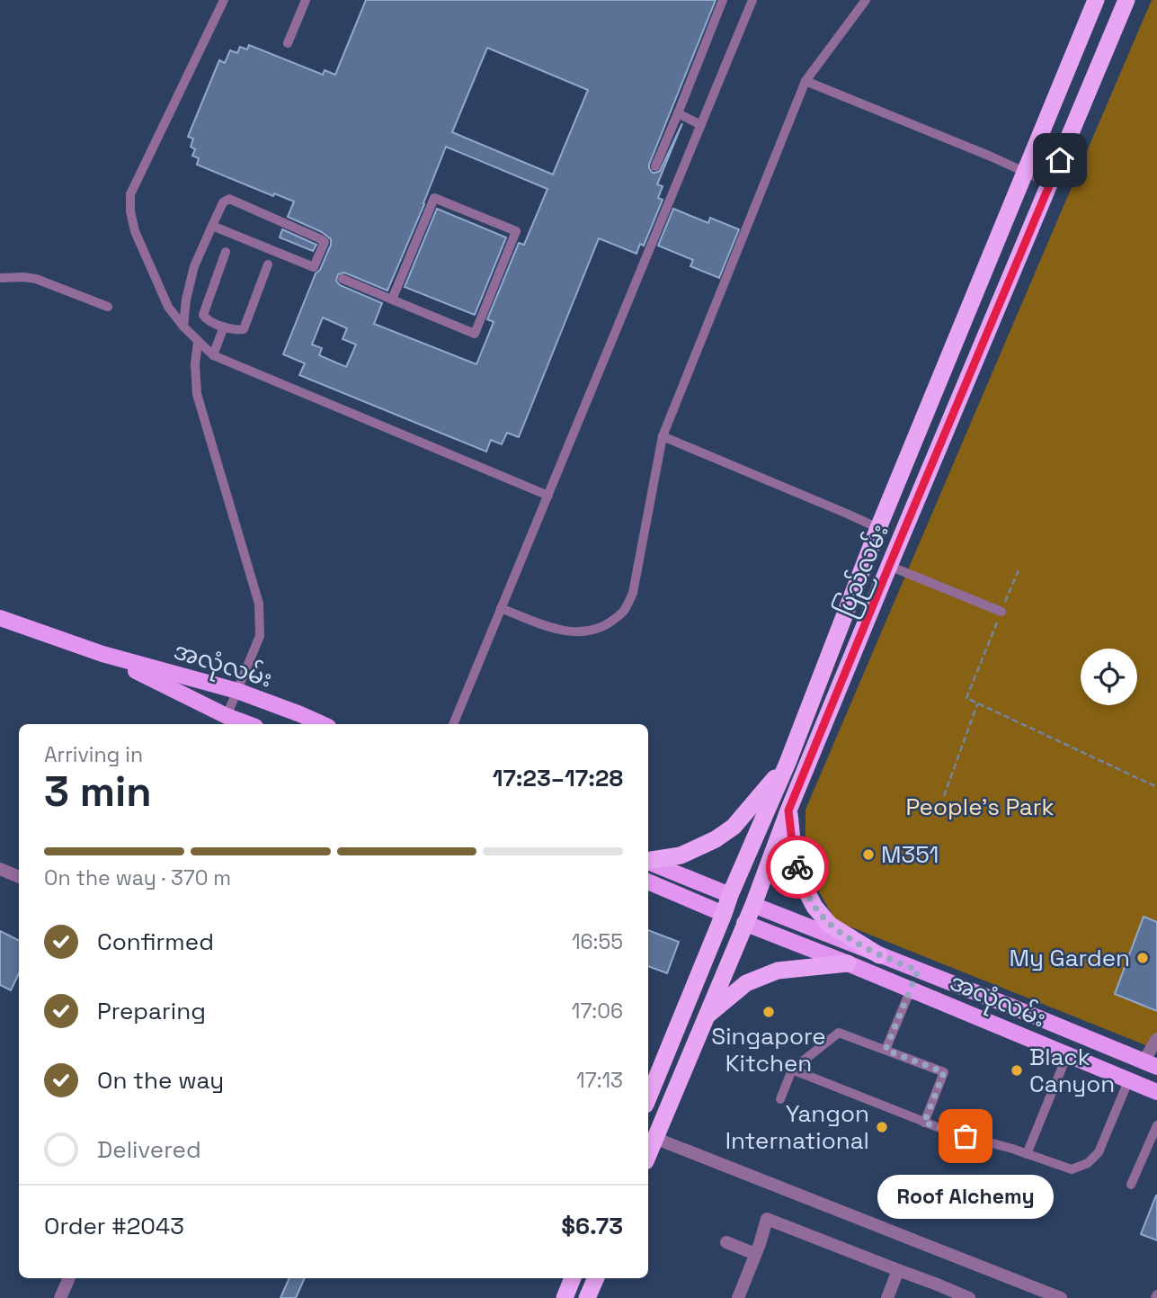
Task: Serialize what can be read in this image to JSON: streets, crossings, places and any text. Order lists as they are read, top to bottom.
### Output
{
  "streets": {
    "highway": ["ပြည်လမ်း", "အလုံလမ်း"]
  },
  "crossings": [
    ["ပြည်လမ်း", "အလုံလမ်း"]
  ],
  "parks": ["People's Park"],
  "places": [
    "M351",
    "My Garden",
    "Singapore Kitchen",
    "Black Canyon",
    "Yangon International",
    "Roof Alchemy"
  ],
  "page": {
    "heading": ["3 min", "Arriving in", "17:23–17:28"],
    "panel": ["Order #2043", "$6.73"],
    "bar": "On the way · 370 m",
    "list": [
      ["Confirmed", "16:55"],
      ["Preparing", "17:06"],
      ["On the way", "17:13"],
      "Delivered"
    ],
    "bubble": "Roof Alchemy"
  }
}
